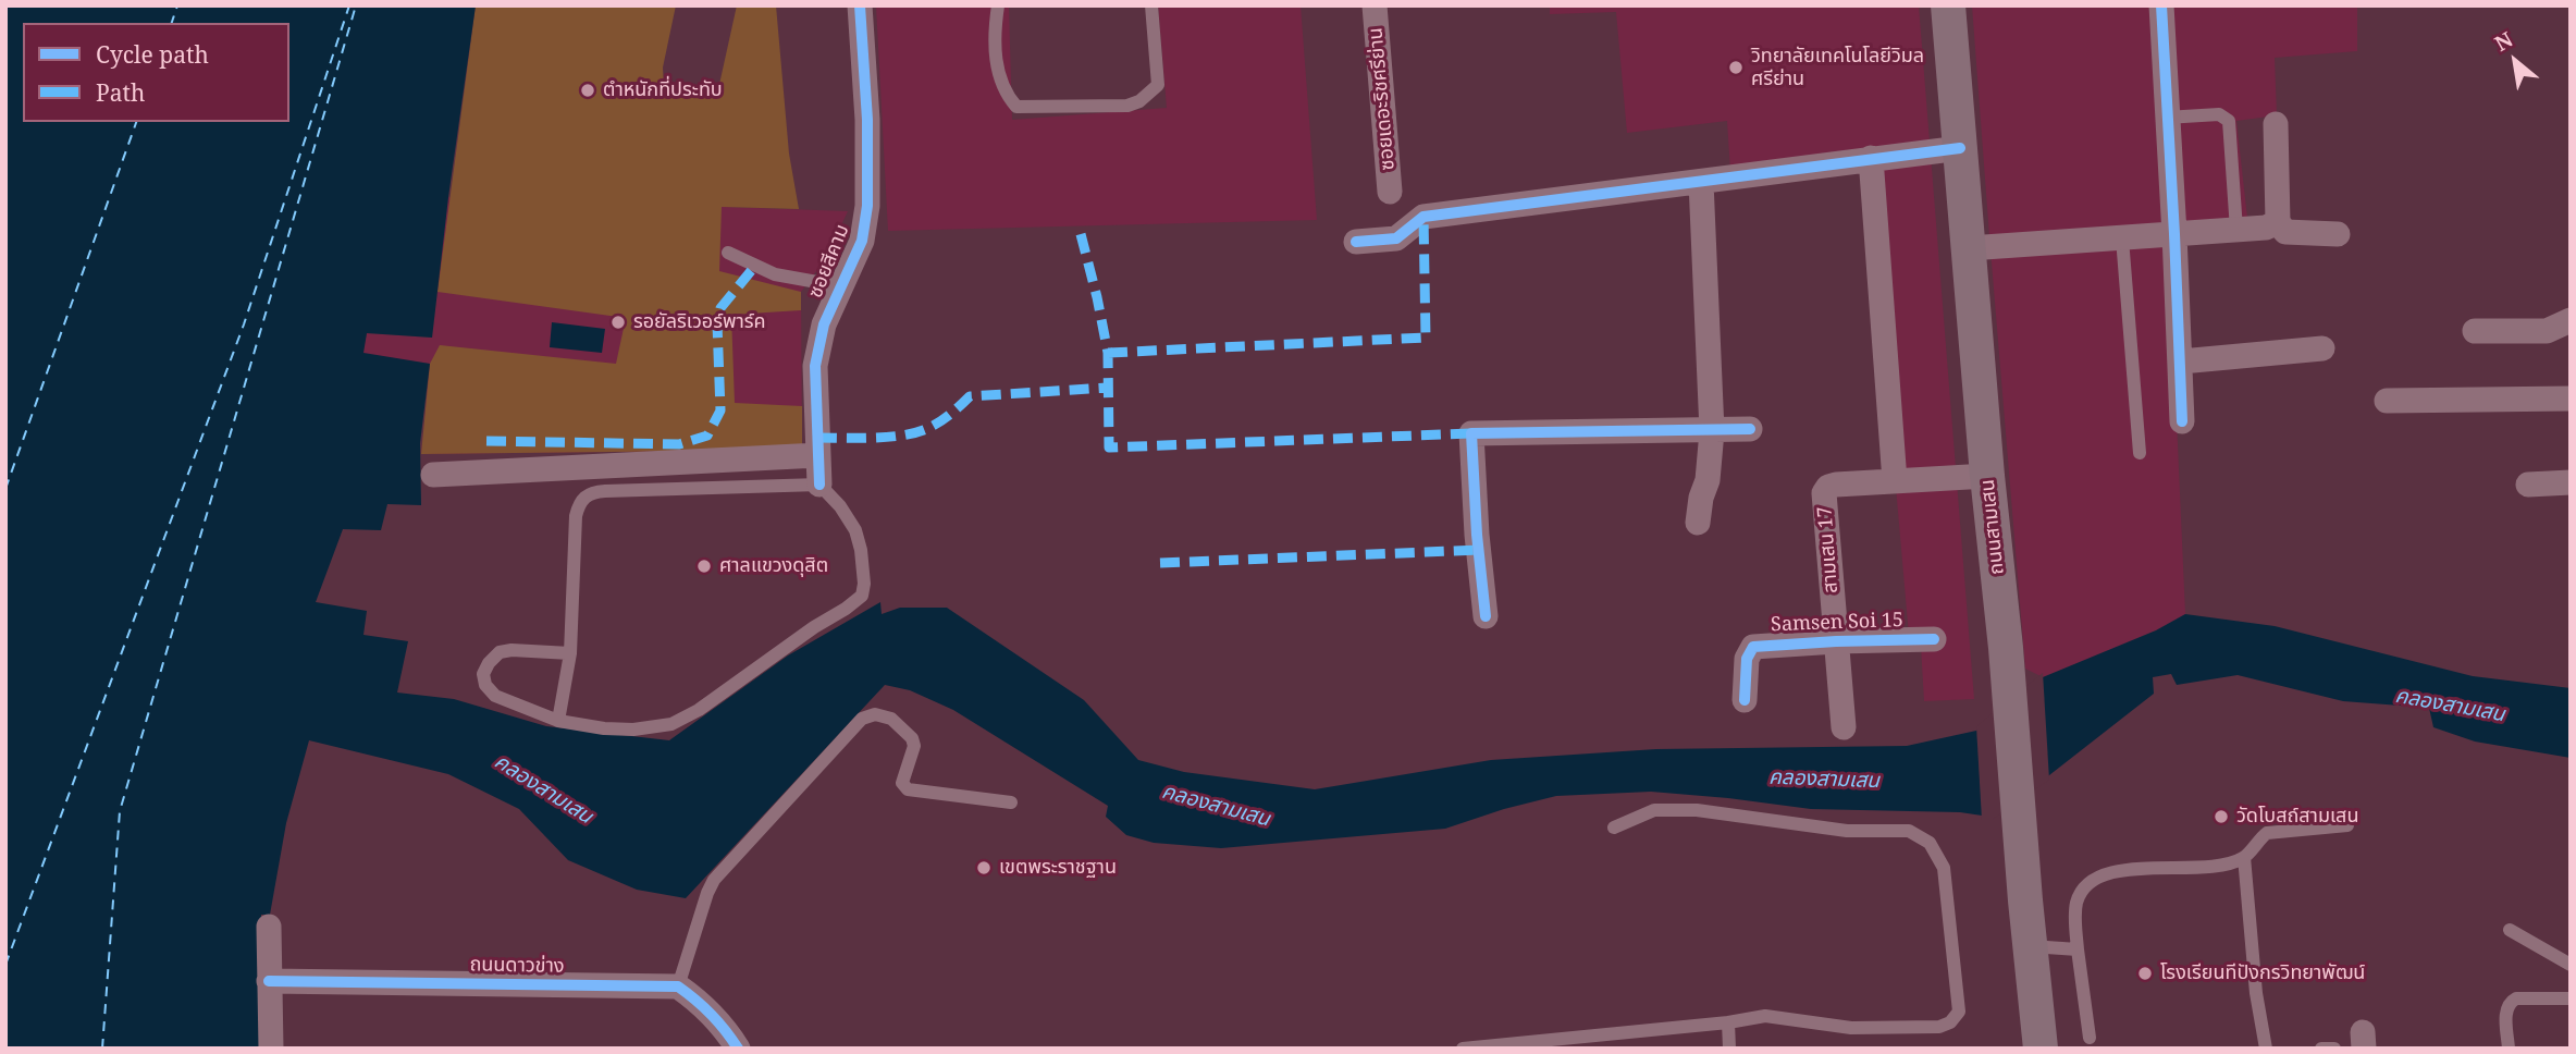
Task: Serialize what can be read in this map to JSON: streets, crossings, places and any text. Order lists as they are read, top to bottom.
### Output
{
  "streets": {
    "main road": ["ถนนสามเสน"],
    "street": [
      "ซอยเดอะริชศรีย่าน",
      "ซอยสีคาม",
      "สามเสน 17",
      "Samsen Soi 15",
      "ถนนดาวข่าง"
    ]
  },
  "crossings": [
    ["ถนนสามเสน", "สามเสน 17"],
    ["สามเสน 17", "Samsen Soi 15"]
  ],
  "water": ["คลองสามเสน"],
  "places": [
    "วิทยาลัยเทคโนโลยีวิมล ศรีย่าน",
    "ตำหนักที่ประทับ",
    "รอยัลริเวอร์พาร์ค",
    "ศาลแขวงดุสิต",
    "วัดโบสถ์สามเสน",
    "เขตพระราชฐาน",
    "โรงเรียนทีปังกรวิทยาพัฒน์"
  ],
  "legend": ["Cycle path", "Path"],
  "north": "top left"
}
